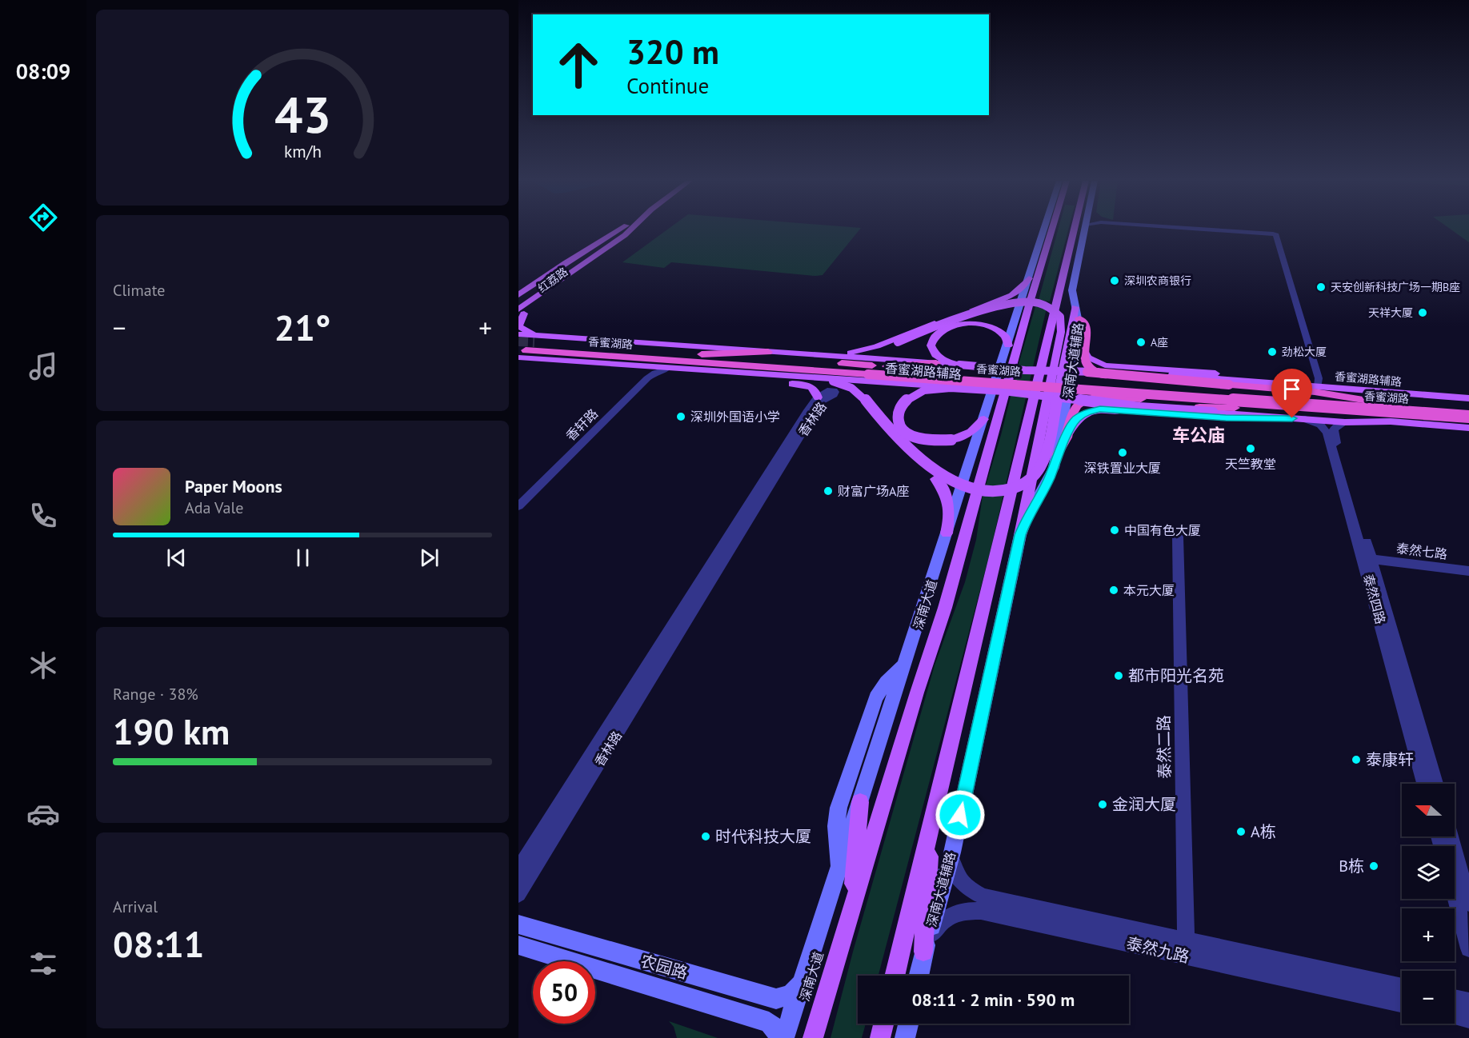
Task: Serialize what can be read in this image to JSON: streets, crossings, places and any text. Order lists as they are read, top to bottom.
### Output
{
  "streets": {
    "highway": ["香蜜湖路"],
    "main road": [
      "红荔路",
      "深南大道辅路",
      "香蜜湖路辅路",
      "深南大道",
      "农园路"
    ],
    "street": [
      "香林路",
      "香轩路",
      "泰然七路",
      "泰然四路",
      "泰然二路",
      "泰然九路"
    ]
  },
  "crossings": [
    ["香蜜湖路", "香蜜湖路辅路"],
    ["香蜜湖路", "香轩路"],
    ["深南大道辅路", "泰然九路"],
    ["香蜜湖路辅路", "香轩路"],
    ["香蜜湖路辅路", "泰然四路"],
    ["泰然七路", "泰然四路"],
    ["泰然二路", "泰然九路"]
  ],
  "districts": ["车公庙"],
  "places": [
    "深圳农商银行",
    "天安创新科技广场一期B座",
    "天祥大厦",
    "A座",
    "劲松大厦",
    "深圳外国语小学",
    "天竺教堂",
    "深铁置业大厦",
    "财富广场A座",
    "中国有色大厦",
    "本元大厦",
    "都市阳光名苑",
    "泰康轩",
    "金润大厦",
    "A栋",
    "时代科技大厦",
    "B栋"
  ],
  "north": "left",
  "page": {
    "tabs": "08:09",
    "turn": ["320 m", "Continue"],
    "tile": [
      "Climate",
      ["Range · 38%", "190 km"],
      ["Arrival", "08:11"]
    ],
    "heat": ["−", "21°", "+"],
    "song": ["Paper Moons", "Ada Vale"],
    "map_buttons": ["+", "−"],
    "limit": "50",
    "trip": "08:11 · 2 min · 590 m",
    "gauge": ["43", "km/h"]
  }
}
